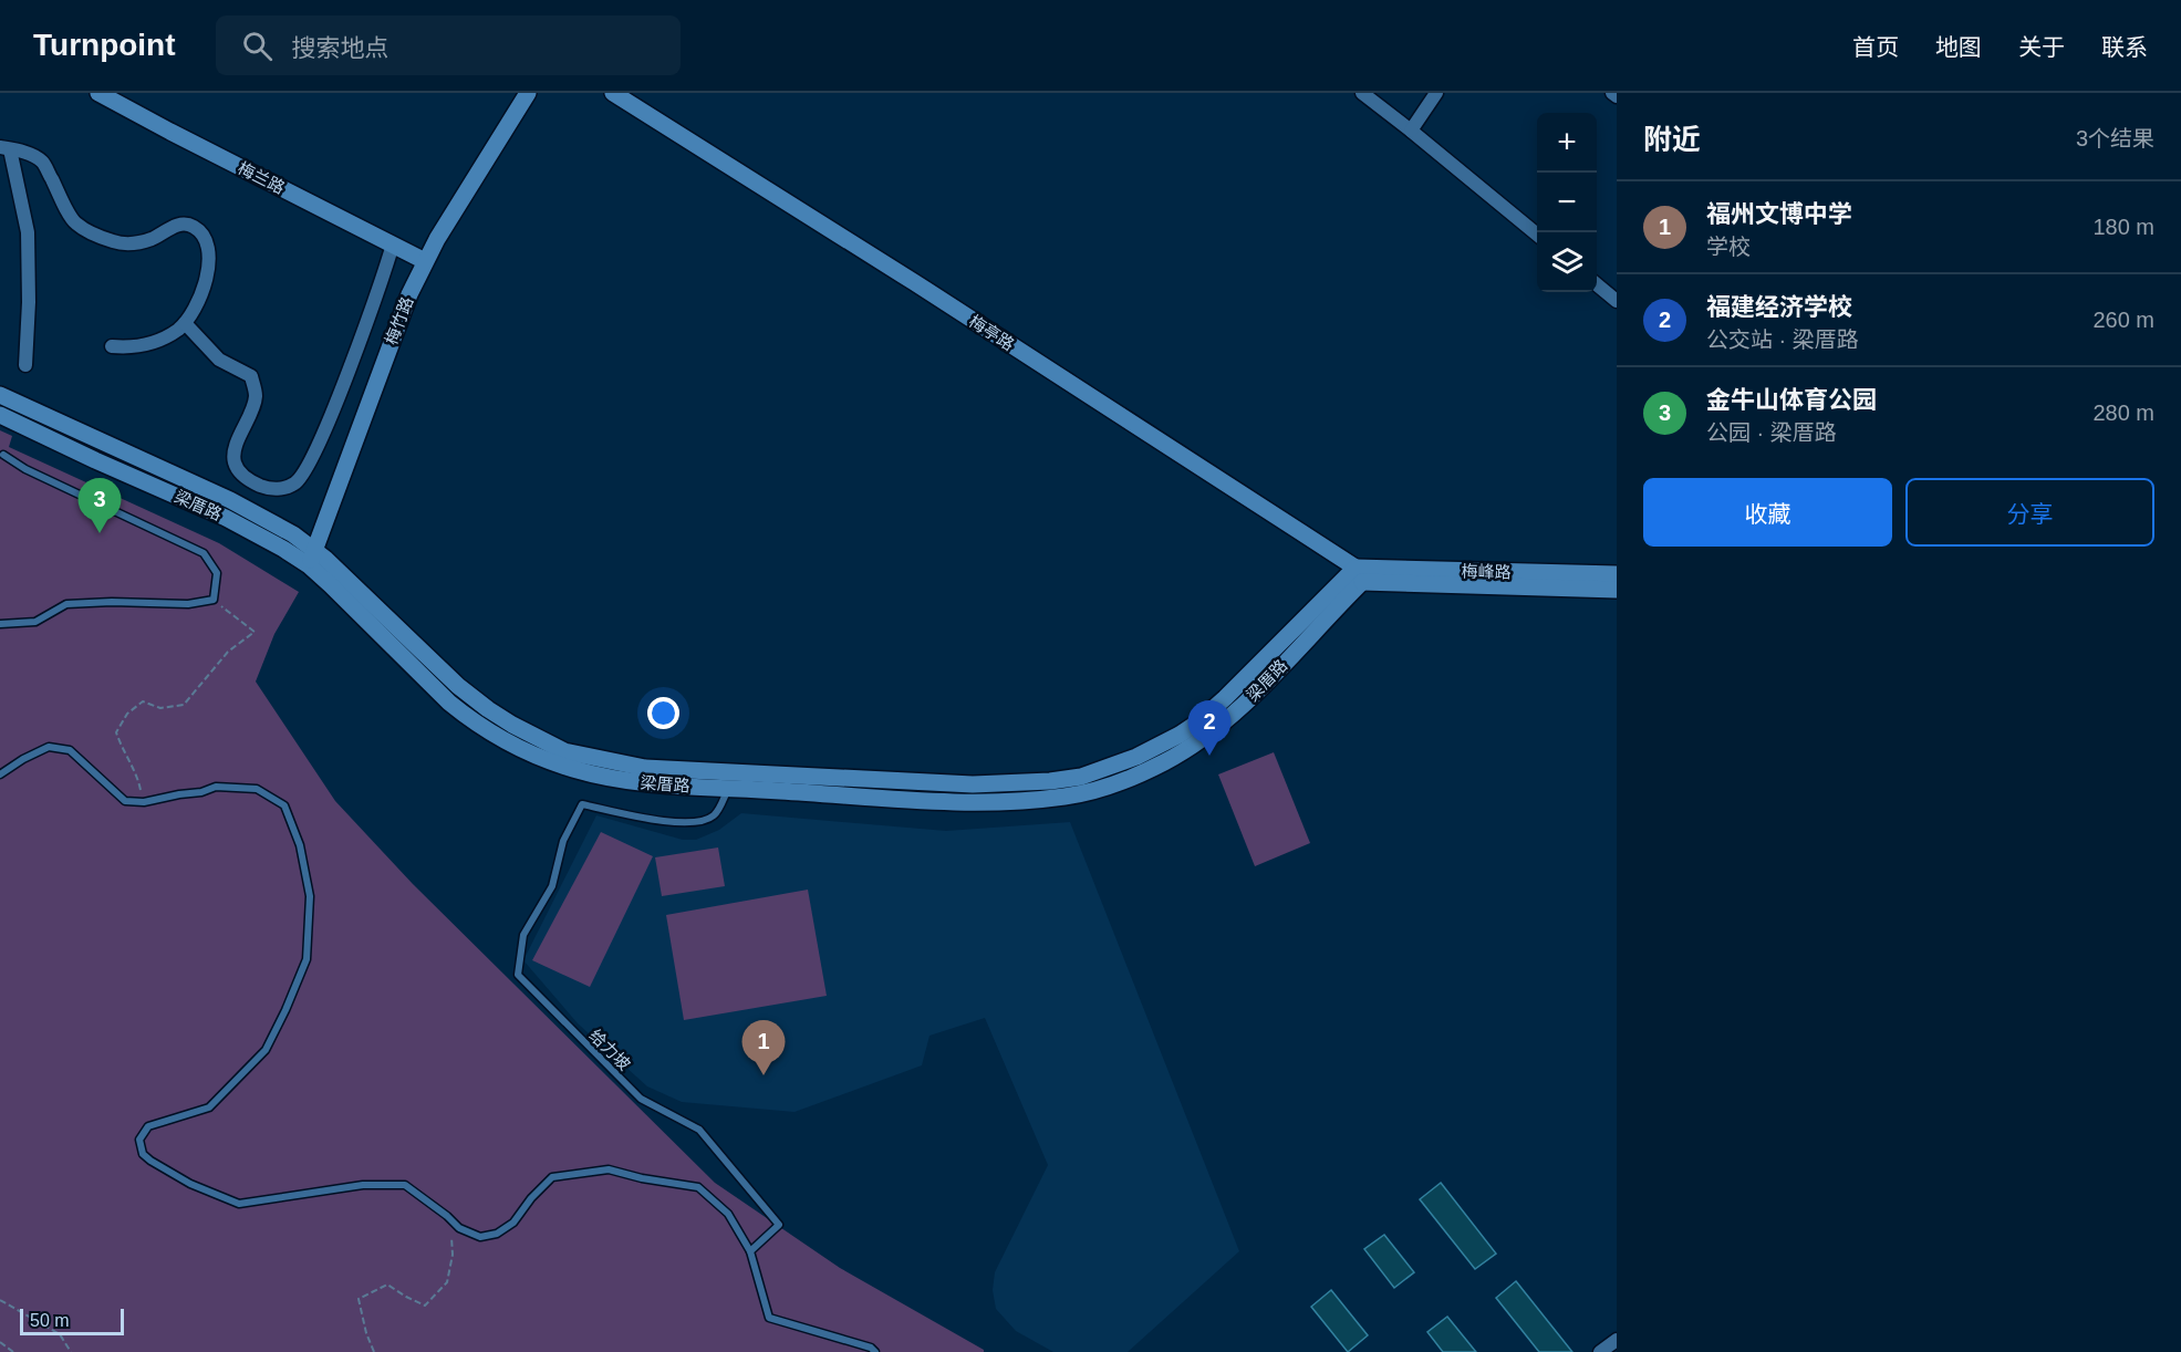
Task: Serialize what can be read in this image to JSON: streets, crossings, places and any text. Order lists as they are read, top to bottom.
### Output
{
  "streets": {
    "main road": [
      "梅兰路",
      "梅竹路",
      "梅亭路",
      "梁厝路",
      "梅峰路"
    ],
    "lane": ["给力坡"]
  },
  "crossings": [
    ["梅兰路", "梅竹路"],
    ["梅竹路", "梁厝路"],
    ["梅亭路", "梁厝路"],
    ["梅亭路", "梅峰路"],
    ["梁厝路", "梅峰路"],
    ["梁厝路", "给力坡"]
  ],
  "scale_bar": "50 m",
  "page": {
    "header": "Turnpoint",
    "search": "搜索地点",
    "nav": [
      "首页",
      "地图",
      "关于",
      "联系"
    ],
    "heading": ["附近", "3个结果"],
    "map_buttons": ["+", "−"],
    "list": [
      {
        "mark": "1",
        "name": "福州文博中学",
        "note": "学校",
        "value": "180 m"
      },
      {
        "mark": "2",
        "name": "福建经济学校",
        "note": "公交站 · 梁厝路",
        "value": "260 m"
      },
      {
        "mark": "3",
        "name": "金牛山体育公园",
        "note": "公园 · 梁厝路",
        "value": "280 m"
      }
    ],
    "buttons": ["收藏", "分享"],
    "pins": ["3", "2", "1"],
    "scale": "50 m"
  }
}
